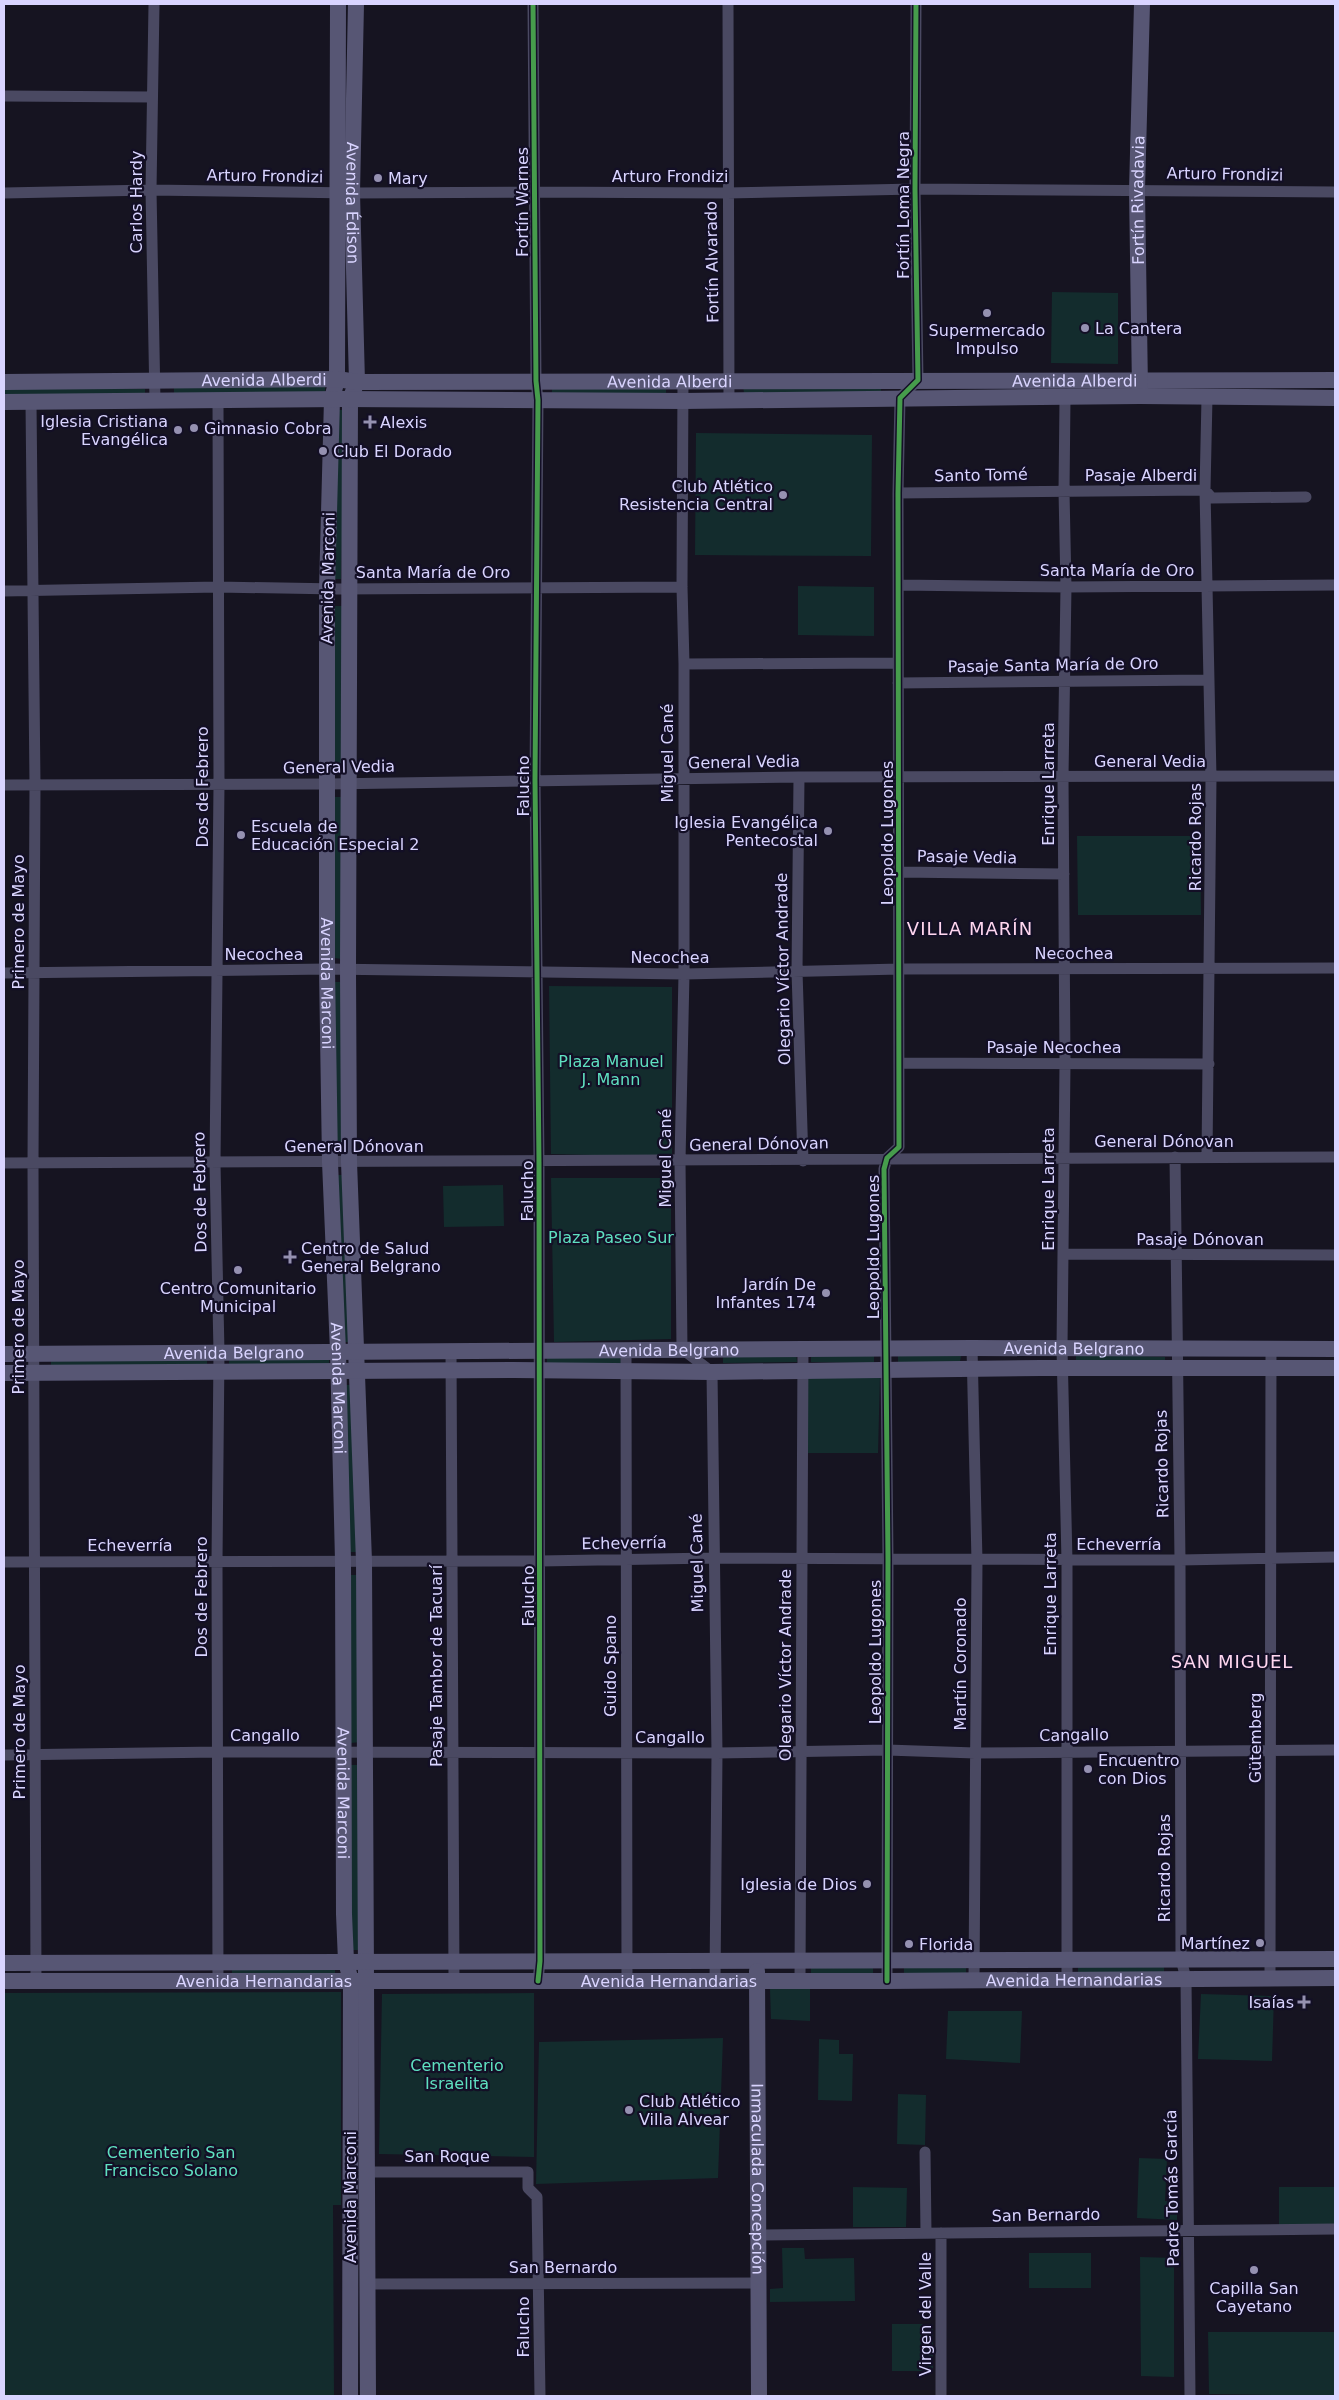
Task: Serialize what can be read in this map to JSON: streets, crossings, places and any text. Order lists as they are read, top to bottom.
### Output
{
  "streets": {
    "main road": [
      "Fortín Rivadavia",
      "Avenida Édison",
      "Avenida Alberdi",
      "Avenida Marconi",
      "Avenida Belgrano",
      "Avenida Hernandarias",
      "Inmaculada Concepción"
    ],
    "street": [
      "Arturo Frondizi",
      "Carlos Hardy",
      "Fortín Warnes",
      "Fortín Loma Negra",
      "Fortín Alvarado",
      "Santo Tomé",
      "Pasaje Alberdi",
      "Santa María de Oro",
      "Pasaje Santa María de Oro",
      "Miguel Cané",
      "General Vedia",
      "Enrique Larreta",
      "Falucho",
      "Dos de Febrero",
      "Leopoldo Lugones",
      "Ricardo Rojas",
      "Pasaje Vedia",
      "Primero de Mayo",
      "Necochea",
      "Olegario Víctor Andrade",
      "Pasaje Necochea",
      "General Dónovan",
      "Pasaje Dónovan",
      "Echeverría",
      "Martín Coronado",
      "Pasaje Tambor de Tacuarí",
      "Guido Spano",
      "Cangallo",
      "Gütemberg",
      "San Roque",
      "Padre Tomás García",
      "San Bernardo",
      "Virgen del Valle"
    ]
  },
  "crossings": [
    ["Arturo Frondizi", "Fortín Rivadavia"],
    ["Arturo Frondizi", "Carlos Hardy"],
    ["Arturo Frondizi", "Avenida Édison"],
    ["Arturo Frondizi", "Fortín Warnes"],
    ["Arturo Frondizi", "Fortín Loma Negra"],
    ["Arturo Frondizi", "Fortín Alvarado"],
    ["Fortín Rivadavia", "Avenida Alberdi"],
    ["Carlos Hardy", "Avenida Alberdi"],
    ["Avenida Édison", "Avenida Alberdi"],
    ["Avenida Édison", "Avenida Marconi"],
    ["Fortín Warnes", "Avenida Alberdi"],
    ["Fortín Warnes", "Falucho"],
    ["Fortín Loma Negra", "Avenida Alberdi"],
    ["Fortín Alvarado", "Avenida Alberdi"],
    ["Avenida Alberdi", "Avenida Marconi"],
    ["Avenida Alberdi", "Miguel Cané"],
    ["Avenida Alberdi", "Enrique Larreta"],
    ["Avenida Alberdi", "Falucho"],
    ["Avenida Alberdi", "Dos de Febrero"],
    ["Avenida Alberdi", "Leopoldo Lugones"],
    ["Avenida Alberdi", "Ricardo Rojas"],
    ["Avenida Alberdi", "Primero de Mayo"],
    ["Santo Tomé", "Pasaje Alberdi"],
    ["Santo Tomé", "Enrique Larreta"],
    ["Santo Tomé", "Leopoldo Lugones"],
    ["Pasaje Alberdi", "Enrique Larreta"],
    ["Pasaje Alberdi", "Ricardo Rojas"],
    ["Santa María de Oro", "Avenida Marconi"],
    ["Santa María de Oro", "Miguel Cané"],
    ["Santa María de Oro", "Enrique Larreta"],
    ["Santa María de Oro", "Falucho"],
    ["Santa María de Oro", "Dos de Febrero"],
    ["Santa María de Oro", "Leopoldo Lugones"],
    ["Santa María de Oro", "Ricardo Rojas"],
    ["Santa María de Oro", "Primero de Mayo"],
    ["Avenida Marconi", "General Vedia"],
    ["Avenida Marconi", "Necochea"],
    ["Avenida Marconi", "General Dónovan"],
    ["Avenida Marconi", "Avenida Belgrano"],
    ["Avenida Marconi", "Echeverría"],
    ["Avenida Marconi", "Cangallo"],
    ["Avenida Marconi", "Avenida Hernandarias"],
    ["Avenida Marconi", "San Roque"],
    ["Avenida Marconi", "San Bernardo"],
    ["Pasaje Santa María de Oro", "Enrique Larreta"],
    ["Pasaje Santa María de Oro", "Leopoldo Lugones"],
    ["Pasaje Santa María de Oro", "Ricardo Rojas"],
    ["Miguel Cané", "General Vedia"],
    ["Miguel Cané", "Necochea"],
    ["Miguel Cané", "General Dónovan"],
    ["Miguel Cané", "Avenida Belgrano"],
    ["Miguel Cané", "Echeverría"],
    ["Miguel Cané", "Cangallo"],
    ["Miguel Cané", "Avenida Hernandarias"],
    ["General Vedia", "Enrique Larreta"],
    ["General Vedia", "Falucho"],
    ["General Vedia", "Dos de Febrero"],
    ["General Vedia", "Leopoldo Lugones"],
    ["General Vedia", "Ricardo Rojas"],
    ["General Vedia", "Primero de Mayo"],
    ["General Vedia", "Olegario Víctor Andrade"],
    ["Enrique Larreta", "Pasaje Vedia"],
    ["Enrique Larreta", "Necochea"],
    ["Enrique Larreta", "Pasaje Necochea"],
    ["Enrique Larreta", "General Dónovan"],
    ["Enrique Larreta", "Pasaje Dónovan"],
    ["Enrique Larreta", "Avenida Belgrano"],
    ["Enrique Larreta", "Echeverría"],
    ["Enrique Larreta", "Cangallo"],
    ["Enrique Larreta", "Avenida Hernandarias"],
    ["Falucho", "Necochea"],
    ["Falucho", "General Dónovan"],
    ["Falucho", "Avenida Belgrano"],
    ["Falucho", "Echeverría"],
    ["Falucho", "Cangallo"],
    ["Falucho", "Avenida Hernandarias"],
    ["Falucho", "San Roque"],
    ["Falucho", "San Bernardo"],
    ["Dos de Febrero", "Necochea"],
    ["Dos de Febrero", "General Dónovan"],
    ["Dos de Febrero", "Avenida Belgrano"],
    ["Dos de Febrero", "Echeverría"],
    ["Dos de Febrero", "Cangallo"],
    ["Dos de Febrero", "Avenida Hernandarias"],
    ["Leopoldo Lugones", "Pasaje Vedia"],
    ["Leopoldo Lugones", "Necochea"],
    ["Leopoldo Lugones", "Pasaje Necochea"],
    ["Leopoldo Lugones", "General Dónovan"],
    ["Leopoldo Lugones", "Avenida Belgrano"],
    ["Leopoldo Lugones", "Echeverría"],
    ["Leopoldo Lugones", "Cangallo"],
    ["Leopoldo Lugones", "Avenida Hernandarias"],
    ["Ricardo Rojas", "Necochea"],
    ["Ricardo Rojas", "Pasaje Necochea"],
    ["Ricardo Rojas", "General Dónovan"],
    ["Ricardo Rojas", "Pasaje Dónovan"],
    ["Ricardo Rojas", "Avenida Belgrano"],
    ["Ricardo Rojas", "Echeverría"],
    ["Ricardo Rojas", "Cangallo"],
    ["Ricardo Rojas", "Avenida Hernandarias"],
    ["Ricardo Rojas", "Padre Tomás García"],
    ["Primero de Mayo", "Necochea"],
    ["Primero de Mayo", "General Dónovan"],
    ["Primero de Mayo", "Avenida Belgrano"],
    ["Primero de Mayo", "Echeverría"],
    ["Primero de Mayo", "Cangallo"],
    ["Primero de Mayo", "Avenida Hernandarias"],
    ["Necochea", "Olegario Víctor Andrade"],
    ["Olegario Víctor Andrade", "General Dónovan"],
    ["Olegario Víctor Andrade", "Avenida Belgrano"],
    ["Olegario Víctor Andrade", "Echeverría"],
    ["Olegario Víctor Andrade", "Cangallo"],
    ["Olegario Víctor Andrade", "Avenida Hernandarias"],
    ["Avenida Belgrano", "Martín Coronado"],
    ["Avenida Belgrano", "Pasaje Tambor de Tacuarí"],
    ["Avenida Belgrano", "Guido Spano"],
    ["Avenida Belgrano", "Gütemberg"],
    ["Echeverría", "Martín Coronado"],
    ["Echeverría", "Pasaje Tambor de Tacuarí"],
    ["Echeverría", "Guido Spano"],
    ["Echeverría", "Gütemberg"],
    ["Martín Coronado", "Cangallo"],
    ["Martín Coronado", "Avenida Hernandarias"],
    ["Pasaje Tambor de Tacuarí", "Cangallo"],
    ["Pasaje Tambor de Tacuarí", "Avenida Hernandarias"],
    ["Guido Spano", "Cangallo"],
    ["Guido Spano", "Avenida Hernandarias"],
    ["Cangallo", "Gütemberg"],
    ["Gütemberg", "Avenida Hernandarias"],
    ["Avenida Hernandarias", "Inmaculada Concepción"],
    ["Avenida Hernandarias", "Padre Tomás García"],
    ["Inmaculada Concepción", "San Bernardo"],
    ["Padre Tomás García", "San Bernardo"],
    ["San Bernardo", "Virgen del Valle"]
  ],
  "districts": ["VILLA MARÍN", "SAN MIGUEL"],
  "parks": [
    "Plaza Manuel J. Mann",
    "Plaza Paseo Sur",
    "Cementerio Israelita",
    "Cementerio San Francisco Solano"
  ],
  "places": {
    "other": [
      "Mary",
      "Supermercado Impulso",
      "La Cantera",
      "Gimnasio Cobra",
      "Iglesia Cristiana Evangélica",
      "Club El Dorado",
      "Club Atlético Resistencia Central",
      "Iglesia Evangélica Pentecostal",
      "Escuela de Educación Especial 2",
      "Centro Comunitario Municipal",
      "Jardín De Infantes 174",
      "Encuentro con Dios",
      "Iglesia de Dios",
      "Martínez",
      "Florida",
      "Club Atlético Villa Alvear",
      "Capilla San Cayetano"
    ],
    "health": ["Alexis", "Centro de Salud General Belgrano", "Isaías"]
  }
}
